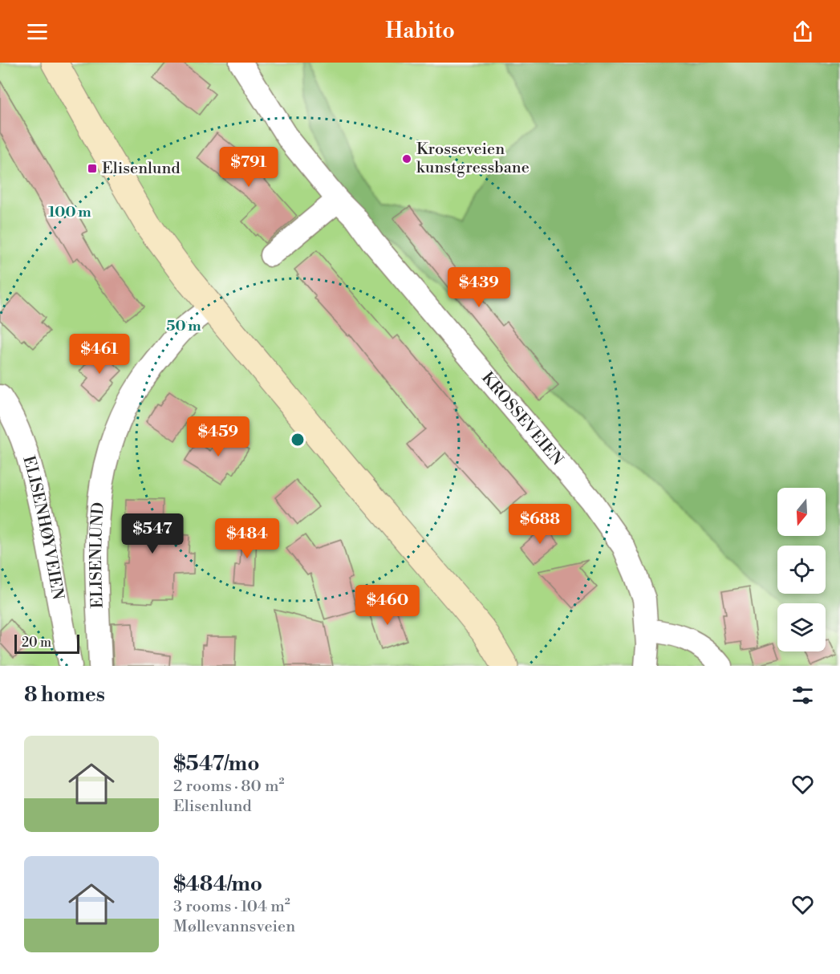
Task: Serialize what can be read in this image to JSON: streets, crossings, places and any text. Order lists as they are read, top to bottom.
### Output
{
  "streets": {
    "street": ["KROSSEVEIEN", "ELISENHØYVEIEN", "ELISENLUND"]
  },
  "places": {
    "other": ["Krosseveien kunstgressbane"],
    "transit": ["Elisenlund"]
  },
  "scale_bar": "20 m",
  "north": "bottom",
  "page": {
    "header": "Habito",
    "price": [
      "$791",
      "$439",
      "$461",
      "$459",
      "$688",
      "$547",
      "$484",
      "$460"
    ],
    "scale": "20 m",
    "heading": "8 homes",
    "list": [
      {
        "name": "$547/mo",
        "note": "2 rooms · 80 m² · Elisenlund"
      },
      {
        "name": "$484/mo",
        "note": "3 rooms · 104 m² · Møllevannsveien"
      }
    ]
  },
  "rings": ["100 m", "50 m"]
}
